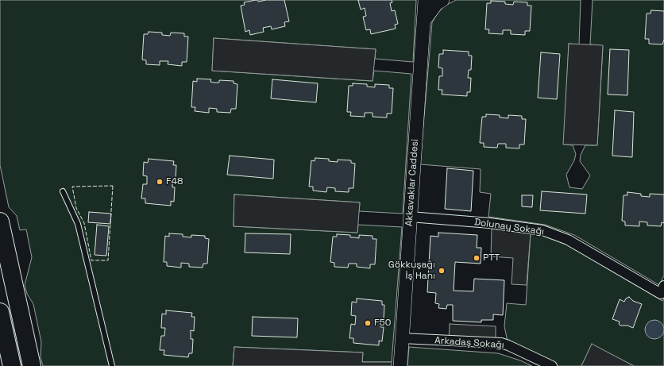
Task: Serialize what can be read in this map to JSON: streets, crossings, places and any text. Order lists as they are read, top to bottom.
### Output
{
  "streets": {
    "street": ["Akkavaklar Caddesi", "Dolunay Sokağı", "Arkadaş Sokağı"]
  },
  "crossings": [
    ["Akkavaklar Caddesi", "Dolunay Sokağı"],
    ["Akkavaklar Caddesi", "Arkadaş Sokağı"]
  ],
  "places": [
    "F48",
    "PTT",
    "Gökkuşağı İş Hanı",
    "F50"
  ]
}
